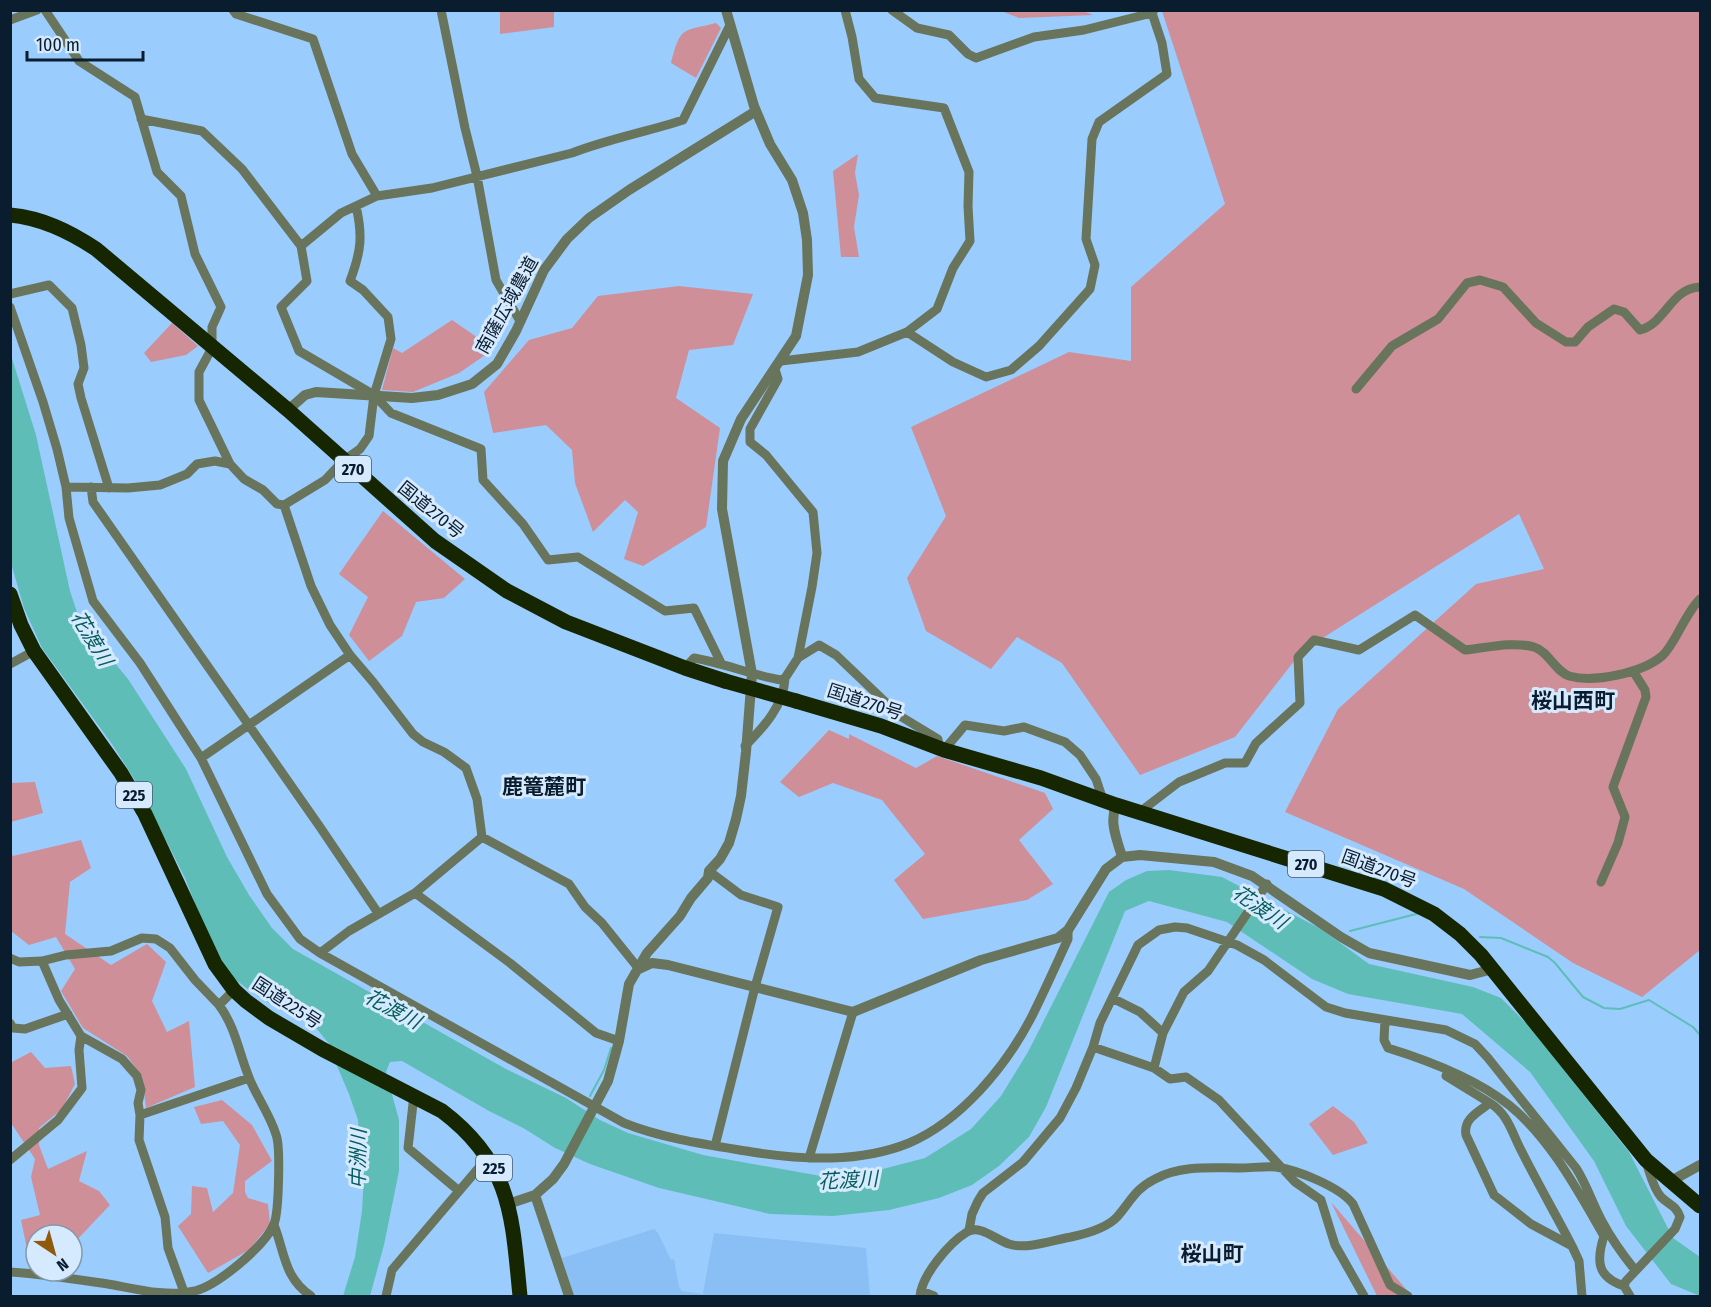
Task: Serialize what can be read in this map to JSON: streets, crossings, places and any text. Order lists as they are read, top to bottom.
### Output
{
  "streets": {
    "highway": [
      "270",
      "国道270号",
      "225",
      "国道225号"
    ],
    "street": ["南薩広域農道"]
  },
  "crossings": [
    ["南薩広域農道", "国道270号"]
  ],
  "districts": ["桜山西町", "鹿篭麓町", "桜山町"],
  "water": ["花渡川", "中洲川"],
  "scale_bar": "100 m",
  "north": "bottom right"
}
